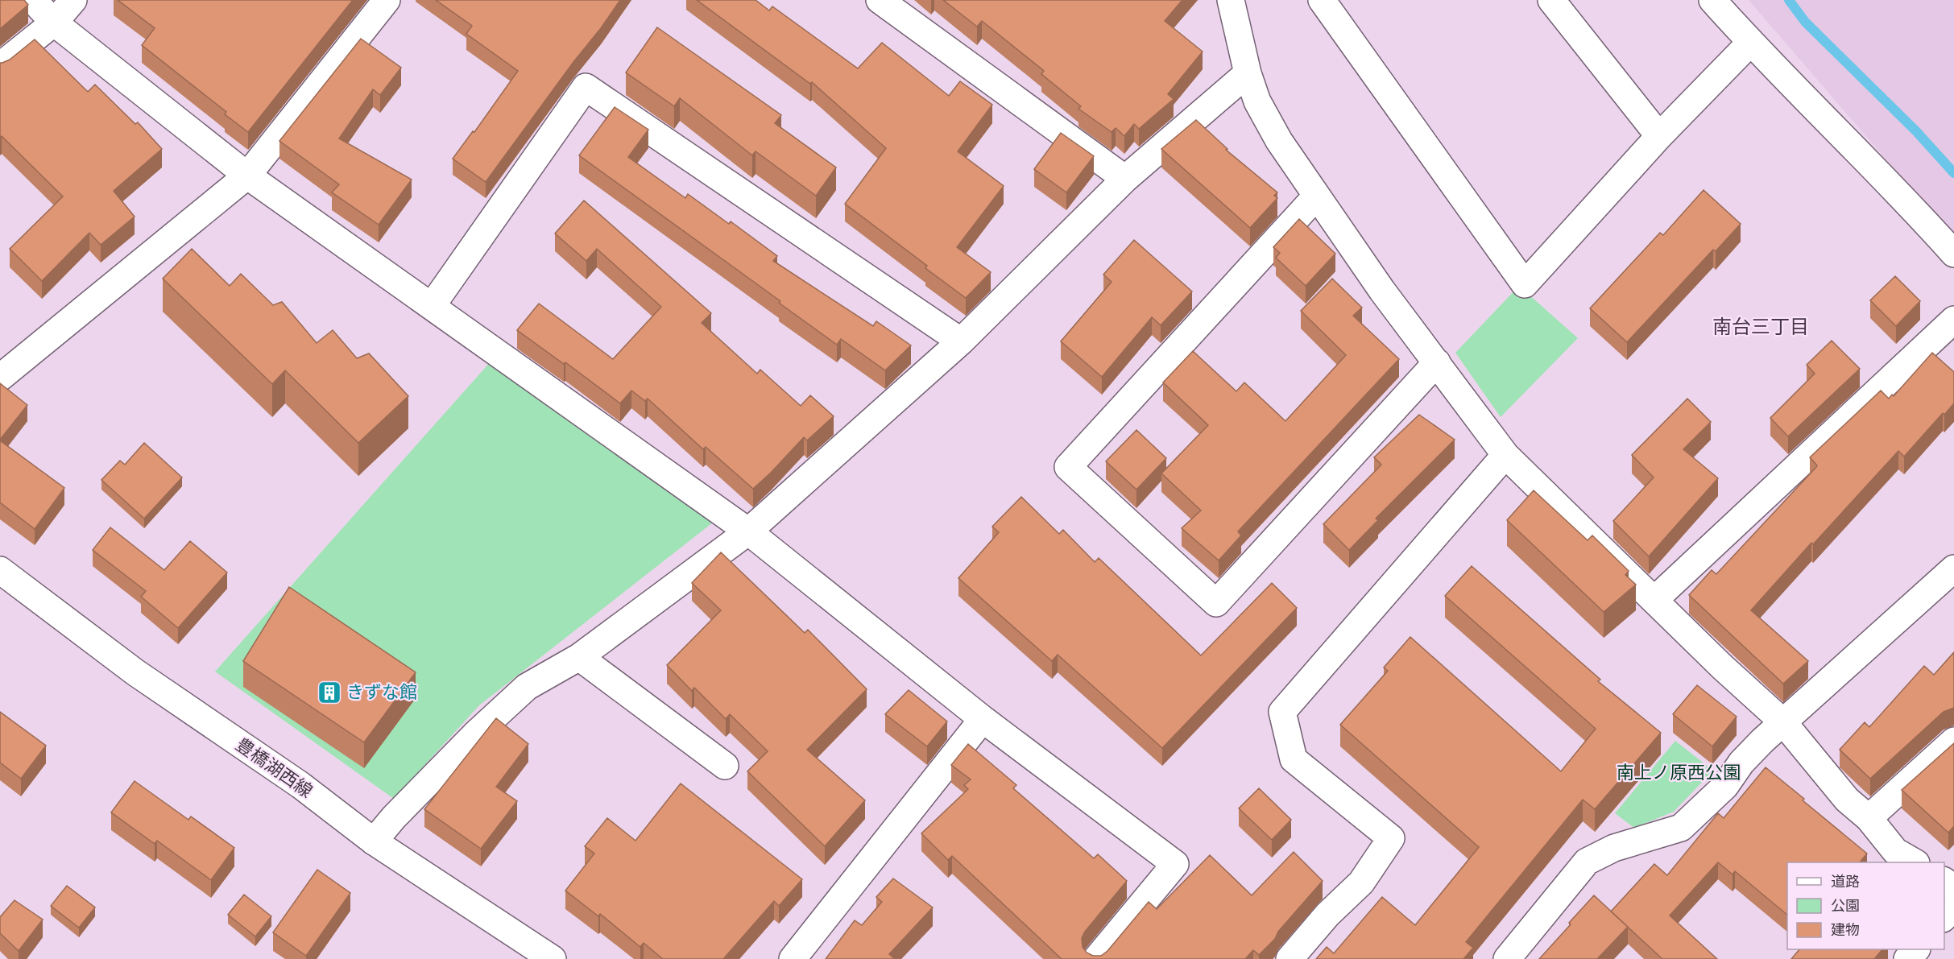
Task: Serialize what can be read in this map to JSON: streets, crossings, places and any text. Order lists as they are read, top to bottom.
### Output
{
  "streets": {
    "street": ["豊橋湖西線"]
  },
  "districts": ["南台三丁目"],
  "parks": ["南上ノ原西公園"],
  "places": {
    "building": ["きずな館"]
  },
  "legend": ["道路", "公園", "建物"]
}
